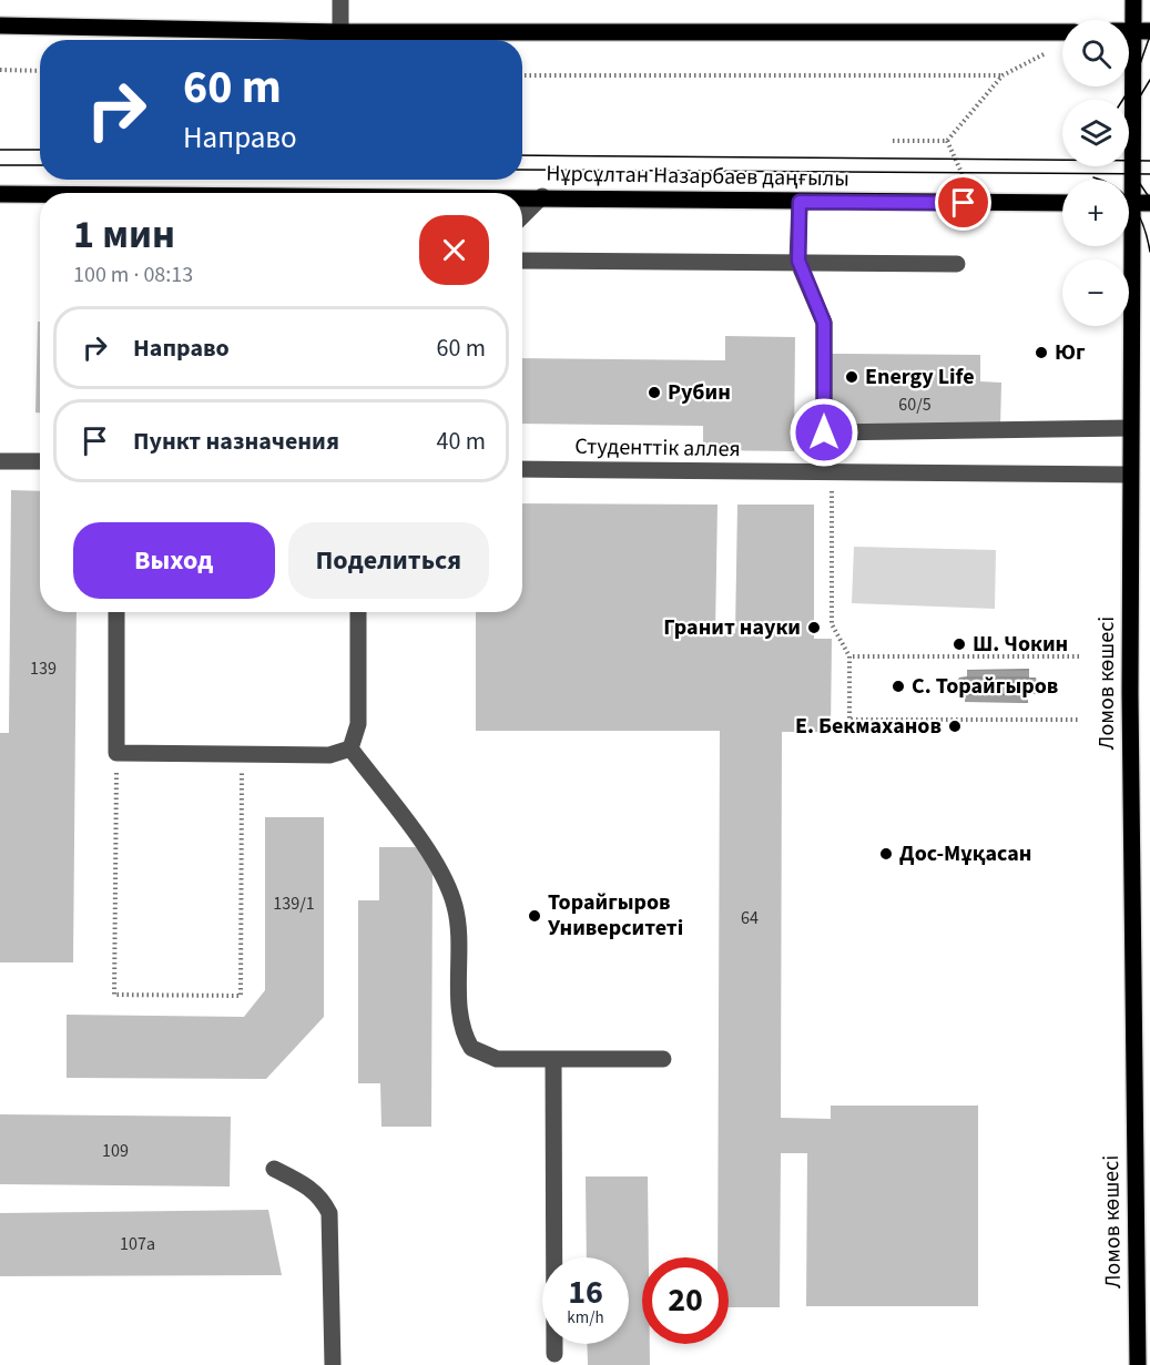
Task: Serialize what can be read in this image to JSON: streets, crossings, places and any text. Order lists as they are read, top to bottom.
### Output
{
  "streets": {
    "main road": ["Нұрсұлтан Назарбаев даңғылы", "Ломов көшесі"],
    "lane": ["Студенттік аллея"]
  },
  "crossings": [
    ["Студенттік аллея", "Ломов көшесі"]
  ],
  "places": [
    "Юг",
    "Energy Life",
    "Рубин",
    "Гранит науки",
    "Ш. Чокин",
    "С. Торайгыров",
    "Е. Бекмаханов",
    "Дос-Мұқасан",
    "Торайгыров Университеті"
  ],
  "house_numbers": [
    "60/5",
    "139",
    "139/1",
    "64",
    "109",
    "107а"
  ],
  "page": {
    "map_buttons": ["+", "−"],
    "turn": ["60 m", "Направо"],
    "heading": ["1 мин", "100 m · 08:13"],
    "list": [
      {
        "name": "Направо",
        "value": "60 m"
      },
      {
        "name": "Пункт назначения",
        "value": "40 m"
      }
    ],
    "buttons": ["Выход", "Поделиться"],
    "speed": "16 km/h",
    "limit": "20"
  }
}
